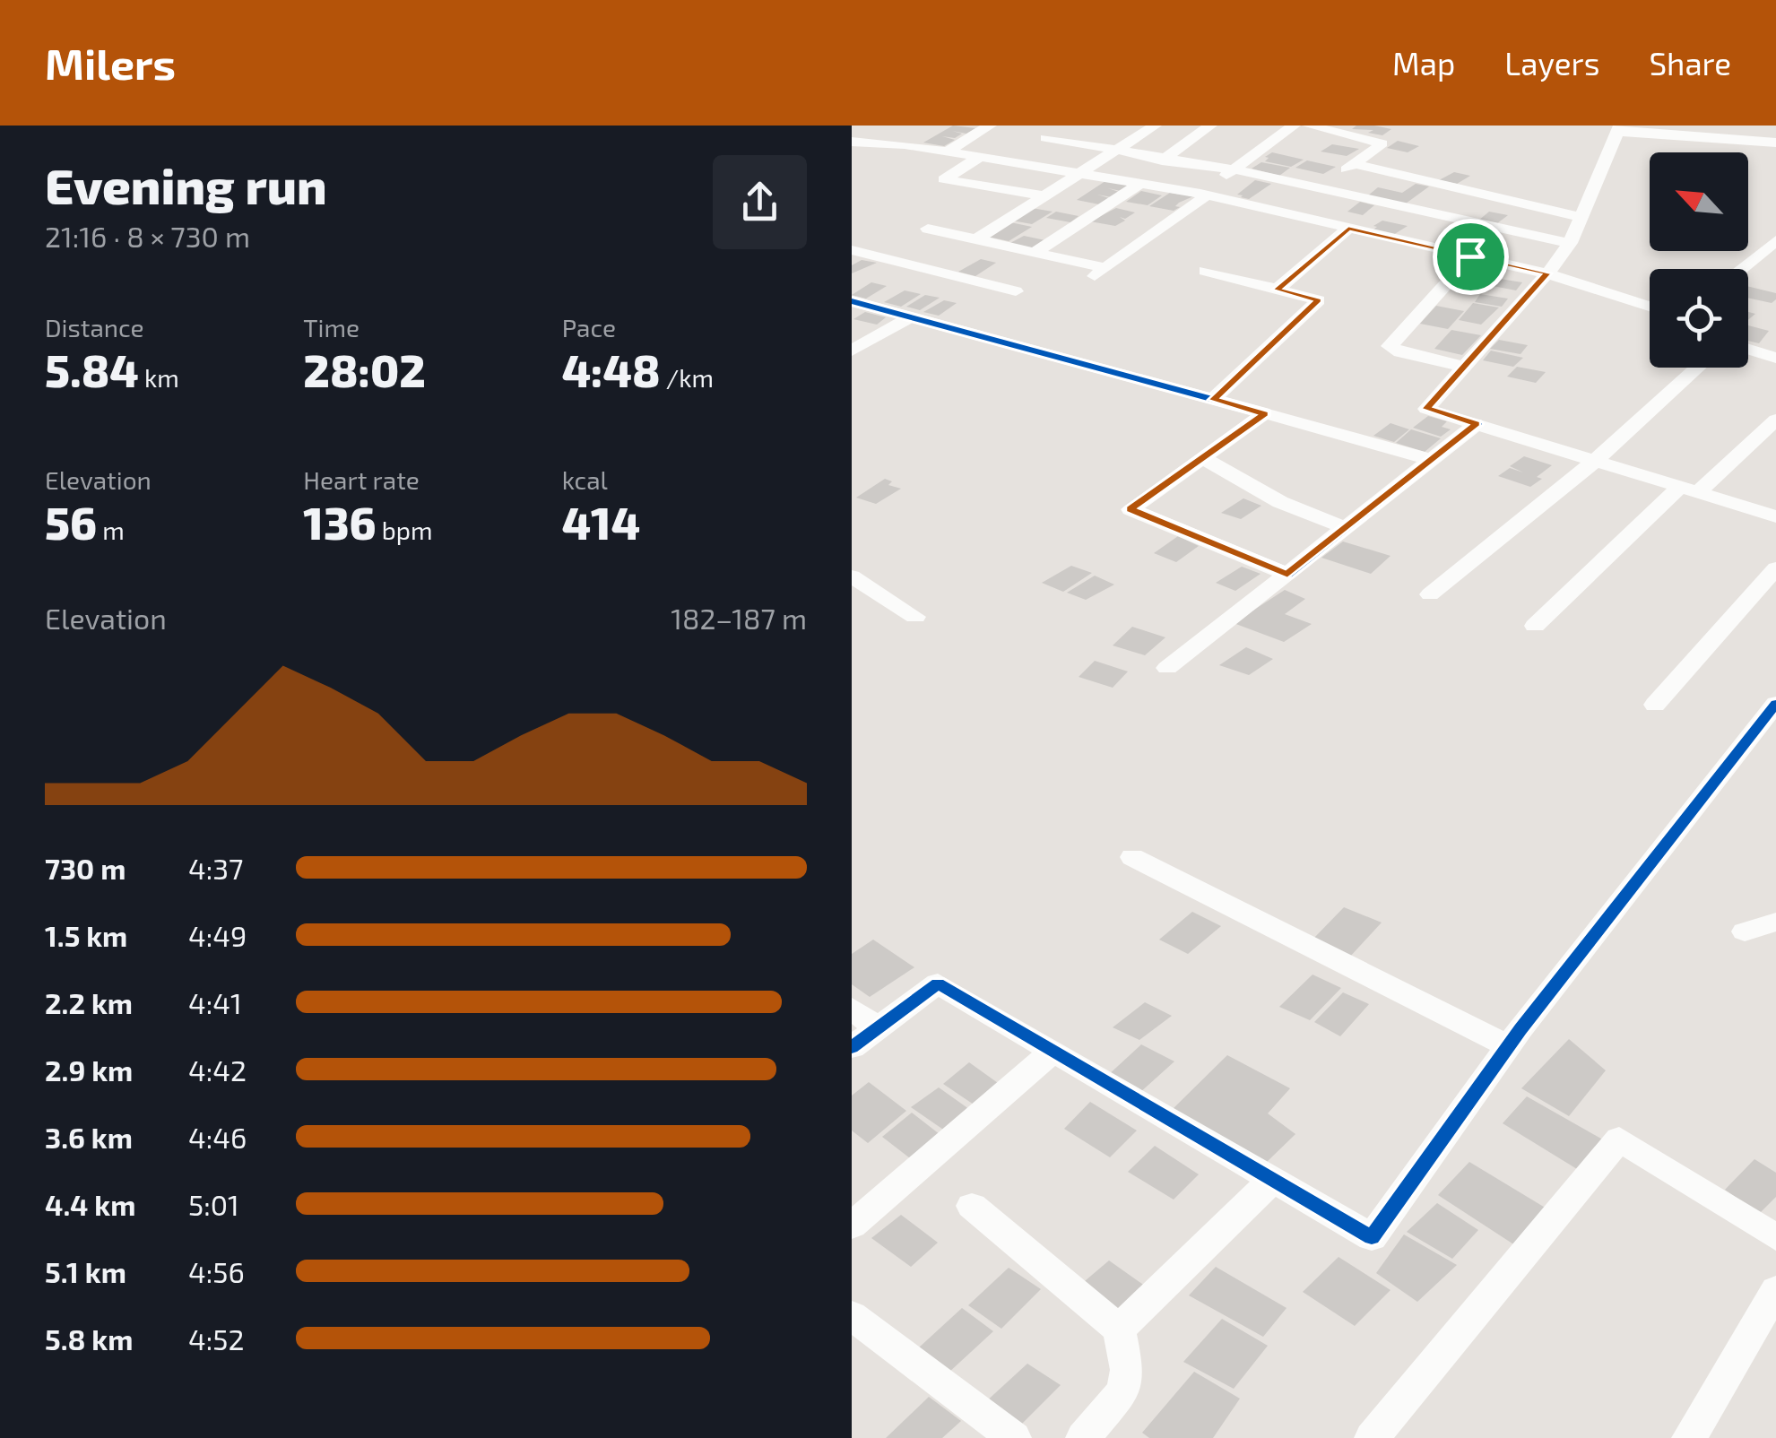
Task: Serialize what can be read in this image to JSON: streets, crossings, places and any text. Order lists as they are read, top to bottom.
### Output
{
  "north": "top left",
  "page": {
    "header": "Milers",
    "nav": ["Map", "Layers", "Share"],
    "heading": ["Evening run", "21:16 · 8 × 730 m"],
    "stats": [
      ["Distance", "5.84 km"],
      ["Time", "28:02"],
      ["Pace", "4:48 /km"],
      ["Elevation", "56 m"],
      ["Heart rate", "136 bpm"],
      ["kcal", "414"]
    ],
    "chart": ["Elevation", "182–187 m"],
    "list": [
      {
        "name": "730 m",
        "note": "4:37"
      },
      {
        "name": "1.5 km",
        "note": "4:49"
      },
      {
        "name": "2.2 km",
        "note": "4:41"
      },
      {
        "name": "2.9 km",
        "note": "4:42"
      },
      {
        "name": "3.6 km",
        "note": "4:46"
      },
      {
        "name": "4.4 km",
        "note": "5:01"
      },
      {
        "name": "5.1 km",
        "note": "4:56"
      },
      {
        "name": "5.8 km",
        "note": "4:52"
      }
    ]
  }
}
